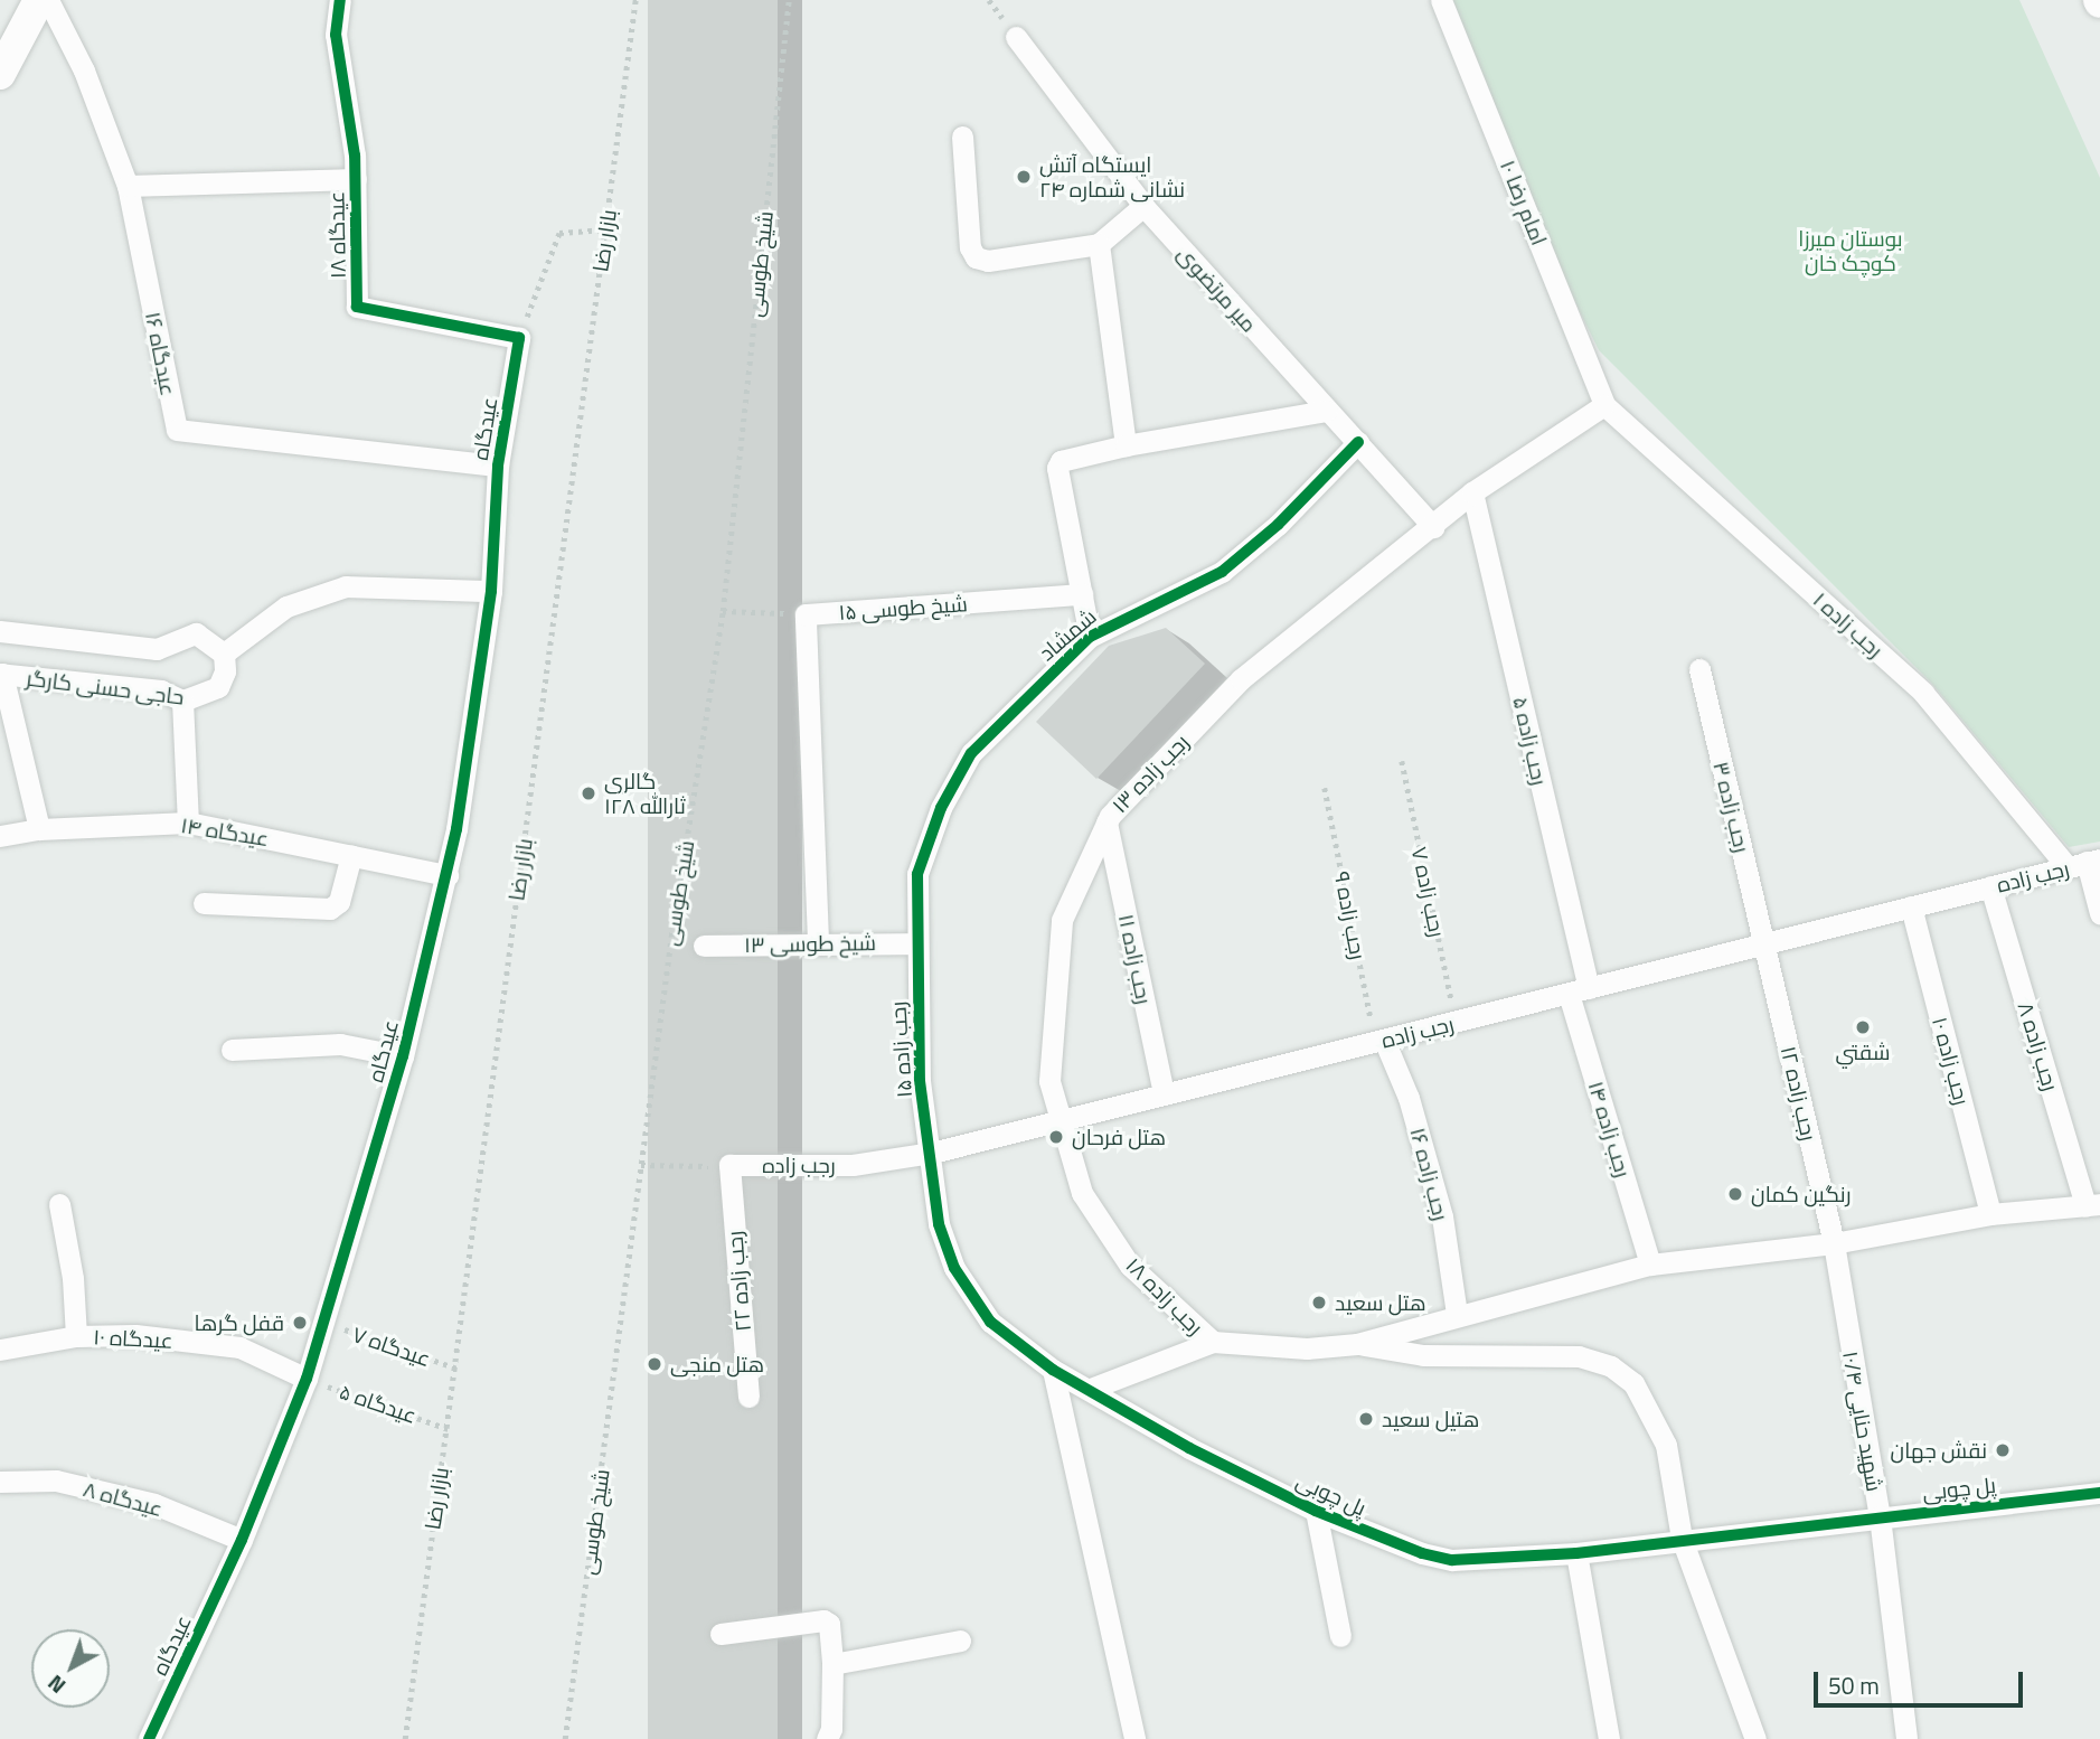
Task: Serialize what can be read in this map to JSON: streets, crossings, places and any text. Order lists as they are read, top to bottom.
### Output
{
  "streets": {
    "street": [
      "امام رضا ۱۰",
      "عیدگاه ۱۸",
      "میر مرتضوی",
      "عیدگاه ۱۶",
      "عیدگاه",
      "۱۵ شیخ طوسی",
      "رجب زاده ۱",
      "شمشاد",
      "حاجی حسنی کارگر",
      "رجب زاده ۵",
      "رجب زاده ۱۳",
      "رجب زاده ۳",
      "عیدگاه ۱۴",
      "رجب زاده",
      "شیخ طوسی ۱۳",
      "رجب زاده ۱۱",
      "رجب زاده ۸",
      "رجب زاده ۱۵",
      "رجب زاده ۱۰",
      "رجب زاده ۱۲",
      "رجب زاده ۱۴",
      "رجب زاده ۱۶",
      "رجب زاده ۲۲",
      "رجب زاده ۱۸",
      "عیدگاه ۱۰",
      "شهید حنایی ۱۰/۴",
      "پل چوبی",
      "عیدگاه ۸"
    ],
    "path": [
      "بازار رضا",
      "شیخ طوسی",
      "رجب زاده ۷",
      "رجب زاده ۹",
      "عیدگاه ۷",
      "عیدگاه ۵"
    ]
  },
  "crossings": [
    ["امام رضا ۱۰", "رجب زاده ۱"],
    ["امام رضا ۱۰", "رجب زاده ۱۳"],
    ["عیدگاه ۱۸", "عیدگاه"],
    ["بازار رضا", "عیدگاه ۷"],
    ["بازار رضا", "عیدگاه ۵"],
    ["میر مرتضوی", "شمشاد"],
    ["میر مرتضوی", "رجب زاده ۱۳"],
    ["عیدگاه ۱۶", "عیدگاه"],
    ["عیدگاه", "عیدگاه ۱۴"],
    ["عیدگاه", "عیدگاه ۱۰"],
    ["عیدگاه", "عیدگاه ۷"],
    ["عیدگاه", "عیدگاه ۵"],
    ["عیدگاه", "عیدگاه ۸"],
    ["رجب زاده ۱", "رجب زاده ۱۳"],
    ["رجب زاده ۱", "رجب زاده"],
    ["شمشاد", "شیخ طوسی ۱۳"],
    ["شمشاد", "رجب زاده ۱۵"],
    ["رجب زاده ۵", "رجب زاده ۱۳"],
    ["رجب زاده ۵", "رجب زاده"],
    ["رجب زاده ۵", "رجب زاده ۱۴"],
    ["رجب زاده ۱۳", "رجب زاده"],
    ["رجب زاده ۱۳", "رجب زاده ۱۱"],
    ["رجب زاده ۱۳", "رجب زاده ۱۸"],
    ["رجب زاده ۳", "رجب زاده"],
    ["رجب زاده ۳", "رجب زاده ۱۲"],
    ["رجب زاده", "رجب زاده ۷"],
    ["رجب زاده", "رجب زاده ۹"],
    ["رجب زاده", "رجب زاده ۱۱"],
    ["رجب زاده", "رجب زاده ۸"],
    ["رجب زاده", "رجب زاده ۱۵"],
    ["رجب زاده", "رجب زاده ۱۰"],
    ["رجب زاده", "رجب زاده ۱۲"],
    ["رجب زاده", "رجب زاده ۱۴"],
    ["رجب زاده", "رجب زاده ۱۶"],
    ["رجب زاده", "رجب زاده ۲۲"],
    ["رجب زاده", "رجب زاده ۱۸"],
    ["رجب زاده ۹", "رجب زاده ۱۶"],
    ["شیخ طوسی ۱۳", "رجب زاده ۱۵"],
    ["رجب زاده ۱۵", "پل چوبی"],
    ["رجب زاده ۱۲", "شهید حنایی ۱۰/۴"],
    ["عیدگاه ۱۰", "عیدگاه ۵"],
    ["شهید حنایی ۱۰/۴", "پل چوبی"]
  ],
  "parks": ["بوستان میرزا کوچک خان"],
  "places": [
    "ایستگاه آتش نشانی شماره ۲۴",
    "گالری ثارالله ۱۲۸",
    "شقتي",
    "هتل فرحان",
    "رنگین کمان",
    "هتل سعید",
    "قفل گرها",
    "هتل منجی",
    "هتیل سعید",
    "نقش جهان"
  ],
  "scale_bar": "50 m",
  "north": "bottom left"
}
